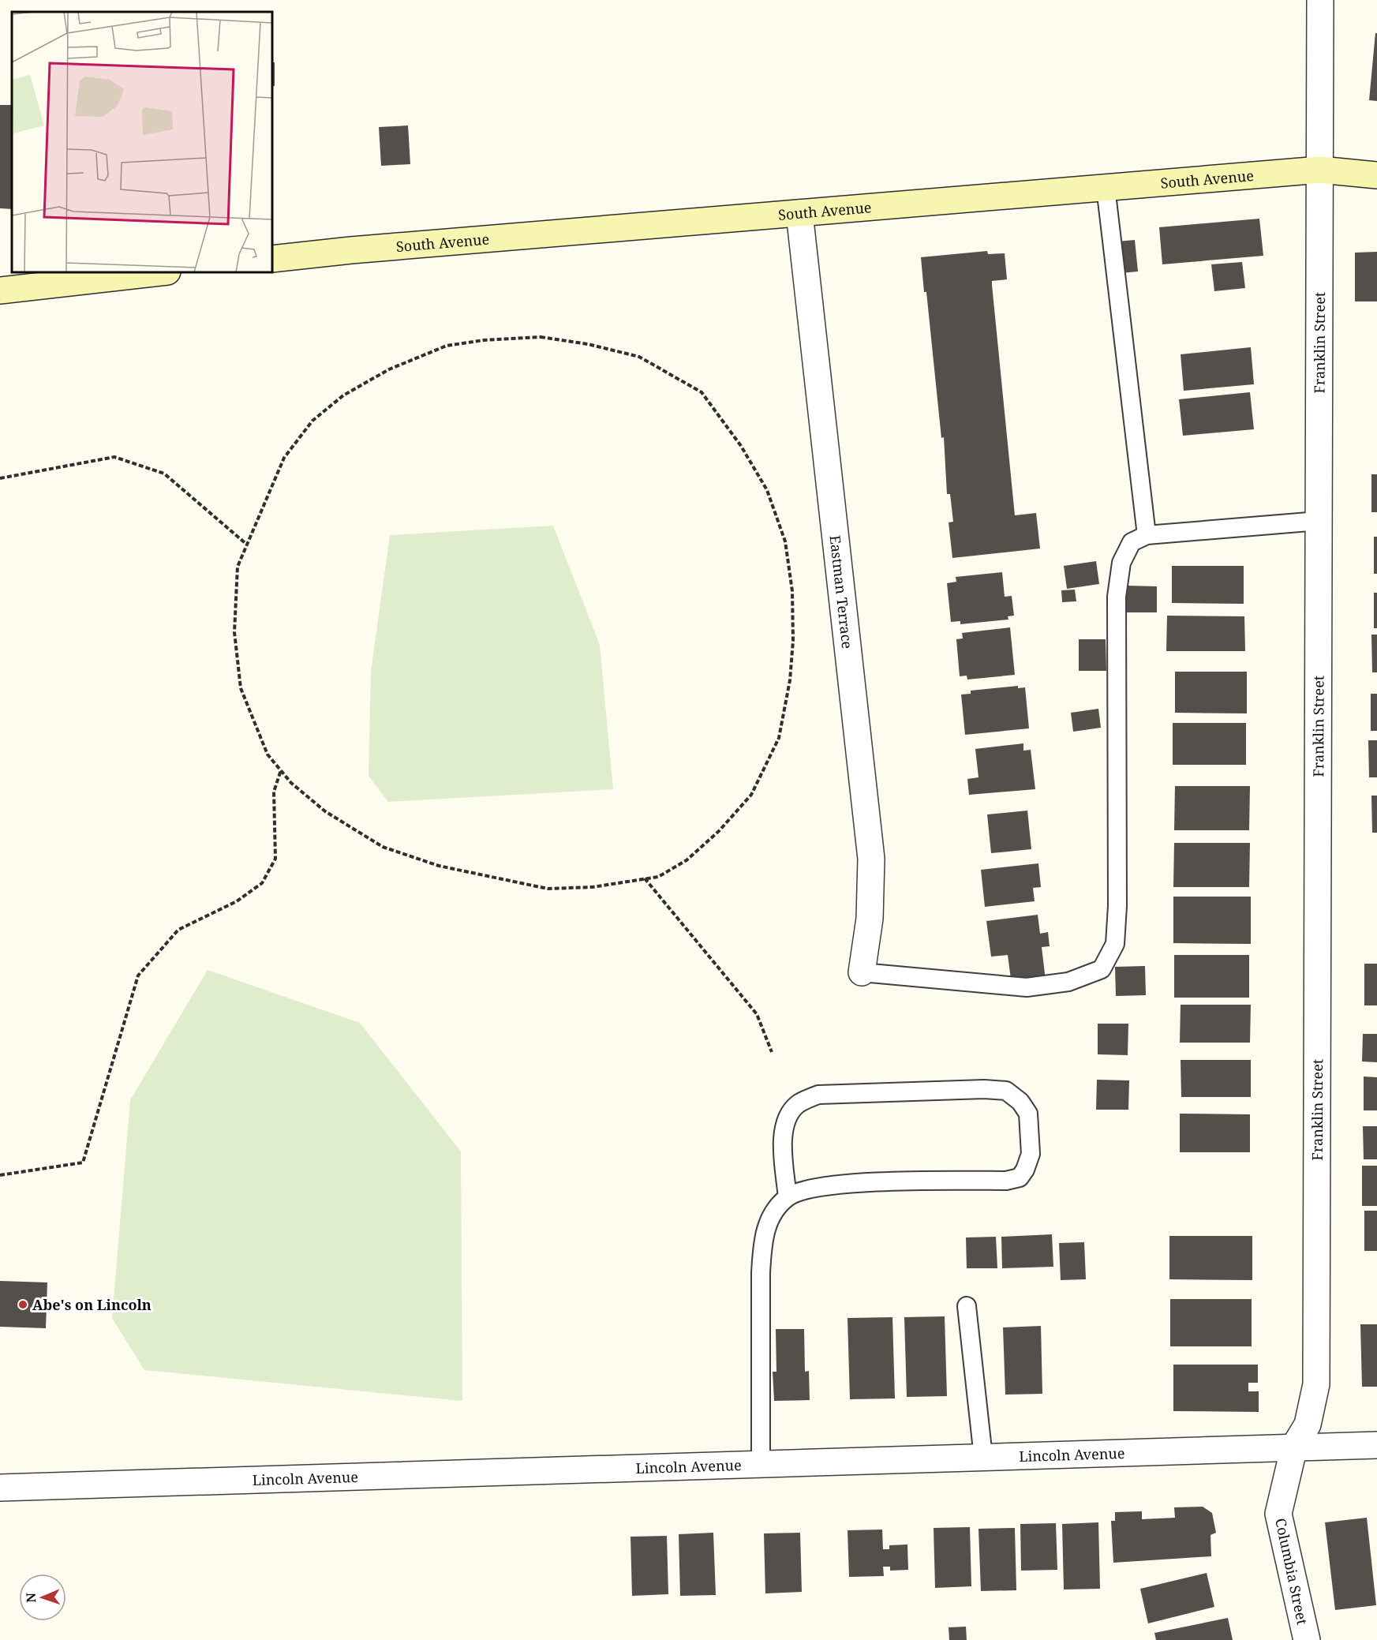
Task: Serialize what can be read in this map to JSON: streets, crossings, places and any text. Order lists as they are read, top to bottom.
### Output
{
  "streets": {
    "street": [
      "South Avenue",
      "Franklin Street",
      "Eastman Terrace",
      "Lincoln Avenue",
      "Columbia Street"
    ]
  },
  "crossings": [
    ["South Avenue", "Franklin Street"],
    ["South Avenue", "Eastman Terrace"],
    ["Franklin Street", "Lincoln Avenue"],
    ["Franklin Street", "Columbia Street"],
    ["Lincoln Avenue", "Columbia Street"]
  ],
  "places": ["Abe's on Lincoln"],
  "north": "left"
}
